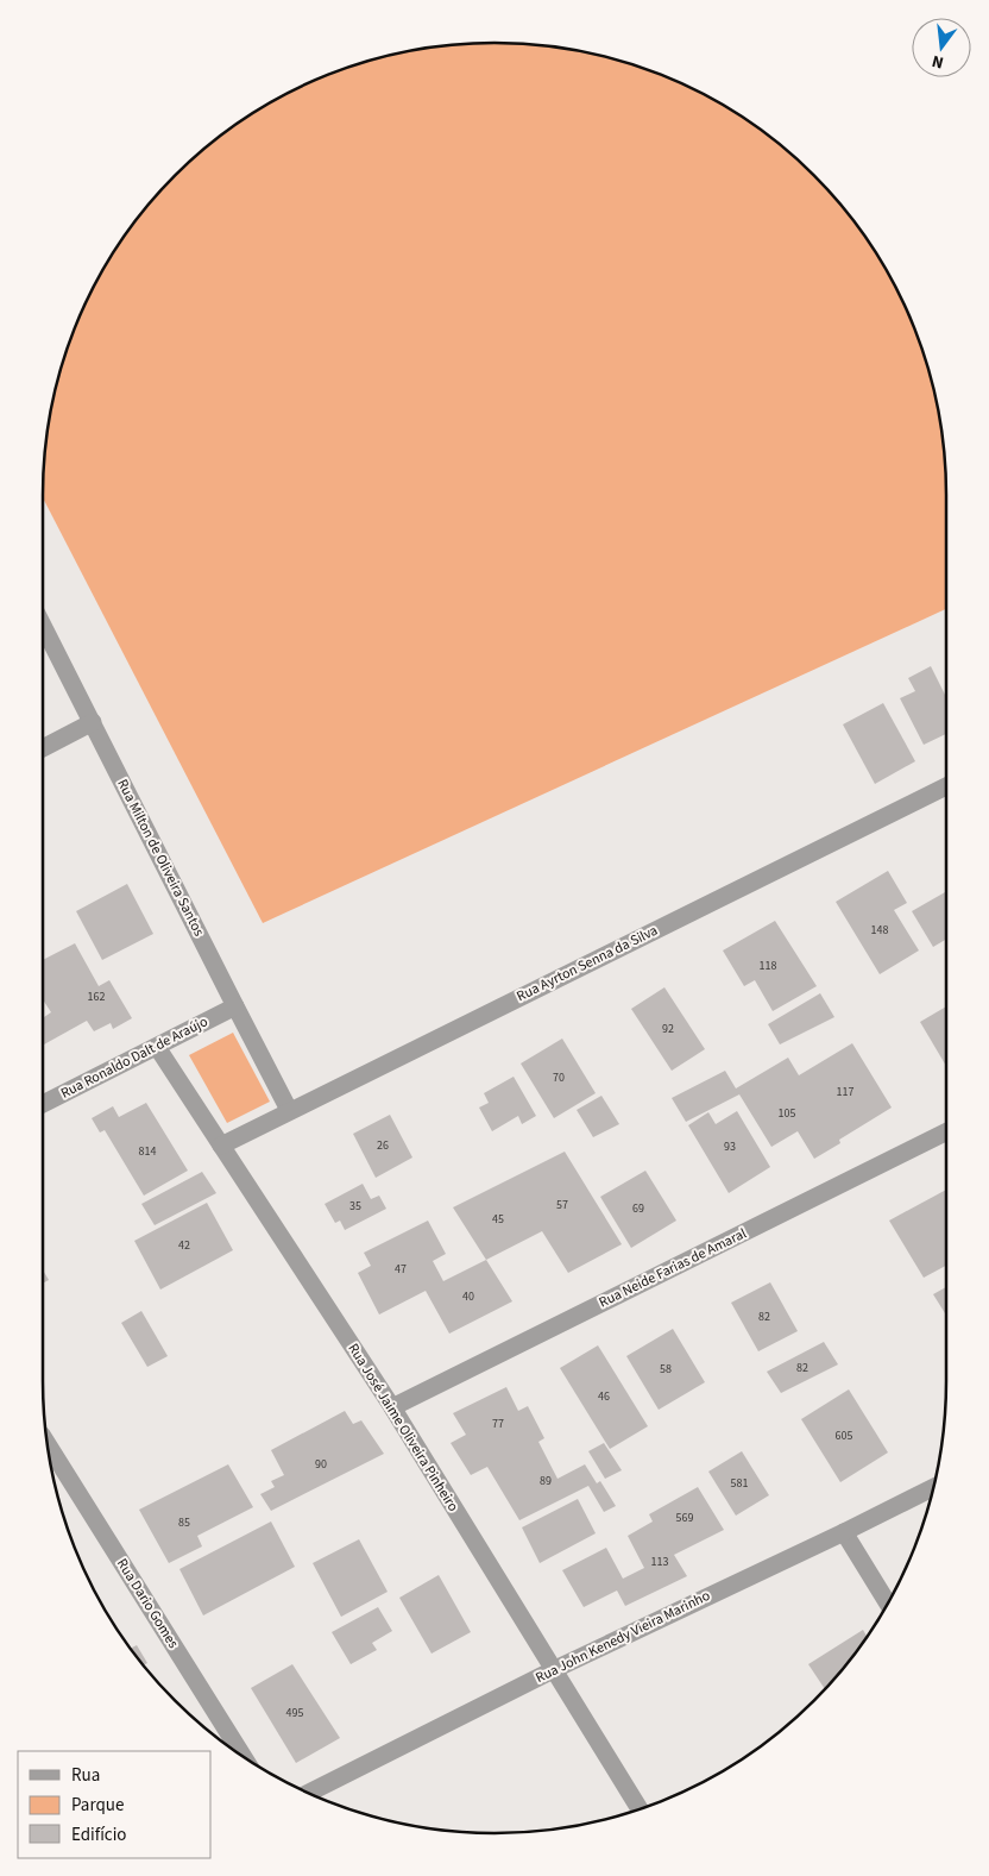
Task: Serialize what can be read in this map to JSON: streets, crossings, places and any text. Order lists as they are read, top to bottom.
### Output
{
  "streets": {
    "street": [
      "Rua Milton de Oliveira Santos",
      "Rua Ayrton Senna da Silva",
      "Rua Ronaldo Dalt de Araújo",
      "Rua Neide Farias de Amaral",
      "Rua José Jaime Oliveira Pinheiro",
      "Rua Dario Gomes",
      "Rua John Kenedy Vieira Marinho"
    ]
  },
  "crossings": [
    ["Rua Milton de Oliveira Santos", "Rua Ayrton Senna da Silva"],
    ["Rua Milton de Oliveira Santos", "Rua Ronaldo Dalt de Araújo"],
    ["Rua Ayrton Senna da Silva", "Rua José Jaime Oliveira Pinheiro"],
    ["Rua Ronaldo Dalt de Araújo", "Rua José Jaime Oliveira Pinheiro"],
    ["Rua Neide Farias de Amaral", "Rua José Jaime Oliveira Pinheiro"],
    ["Rua José Jaime Oliveira Pinheiro", "Rua John Kenedy Vieira Marinho"]
  ],
  "house_numbers": [
    "148",
    "118",
    "162",
    "92",
    "70",
    "117",
    "105",
    "26",
    "93",
    "814",
    "57",
    "35",
    "69",
    "45",
    "42",
    "47",
    "40",
    "82",
    "82",
    "58",
    "46",
    "77",
    "605",
    "90",
    "89",
    "581",
    "569",
    "85",
    "113",
    "495"
  ],
  "legend": ["Rua", "Parque", "Edifício"],
  "north": "bottom"
}
